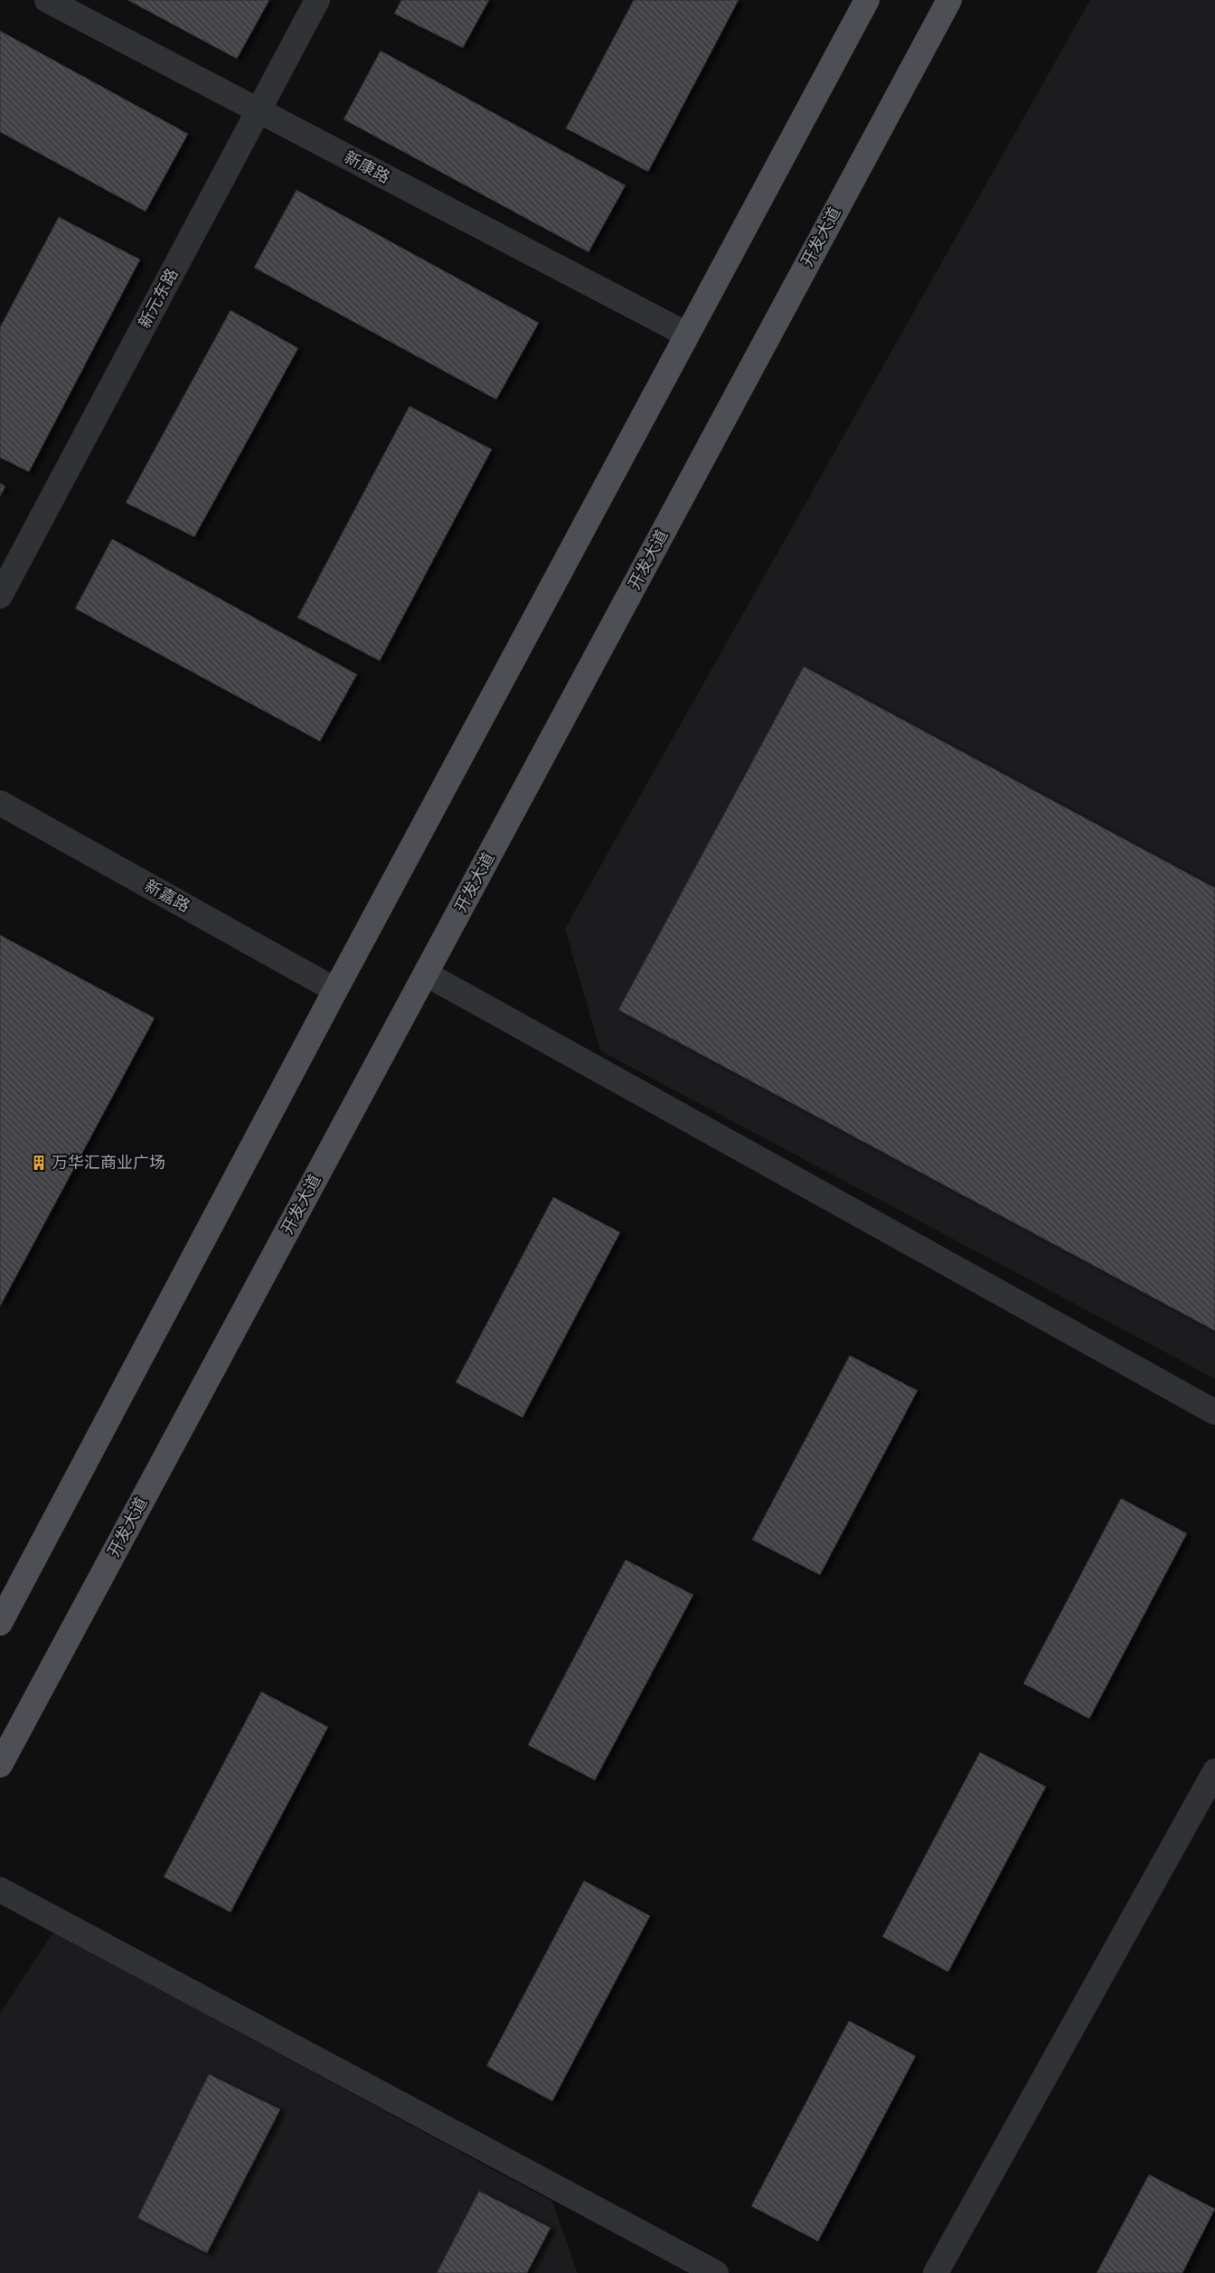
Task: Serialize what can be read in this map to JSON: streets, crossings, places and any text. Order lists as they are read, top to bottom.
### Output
{
  "streets": {
    "main road": ["开发大道"],
    "street": ["新康路", "新元东路", "新嘉路"]
  },
  "crossings": [
    ["新康路", "新元东路"]
  ],
  "places": {
    "building": ["万华汇商业广场"]
  }
}
